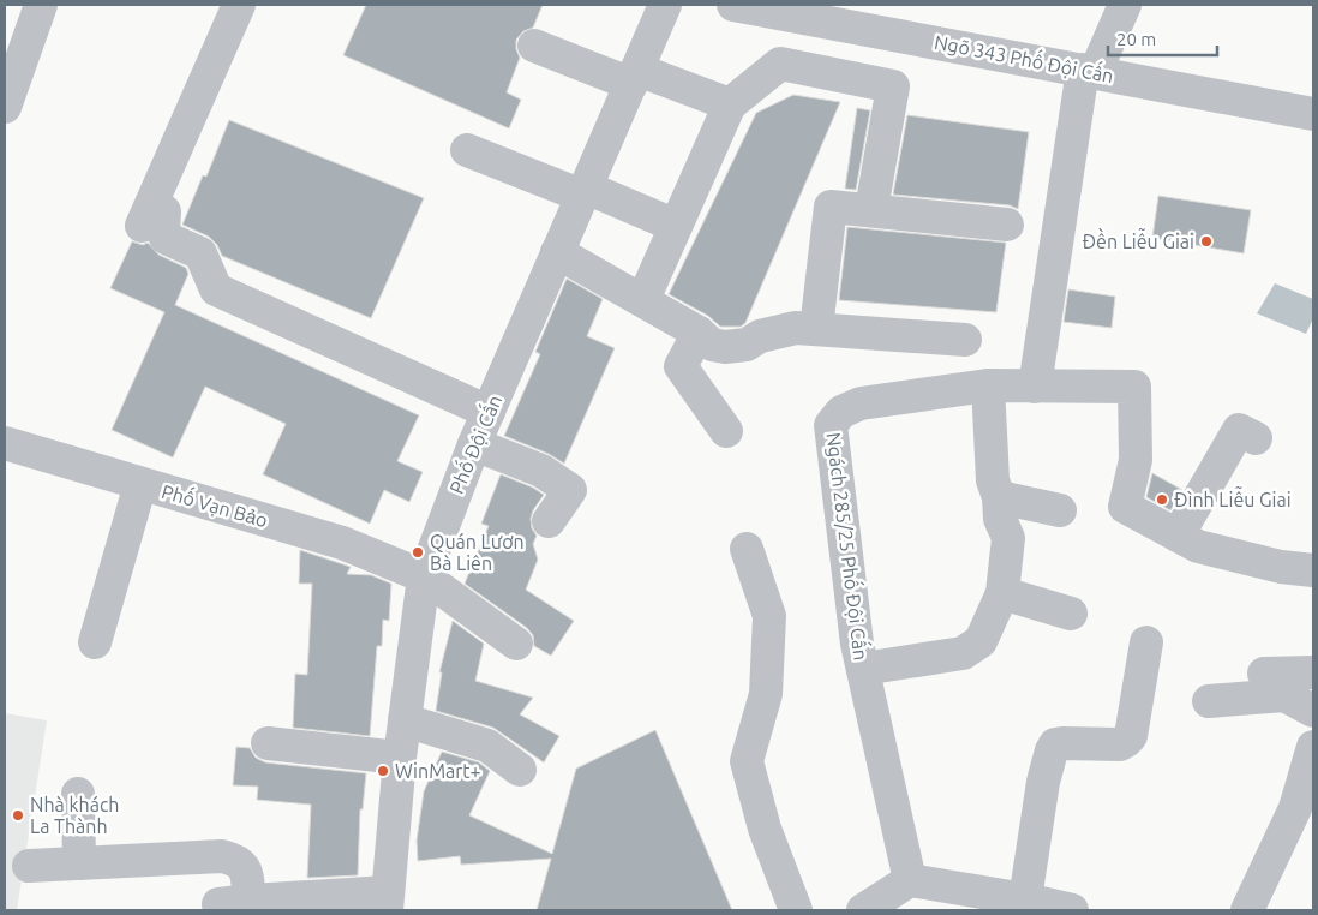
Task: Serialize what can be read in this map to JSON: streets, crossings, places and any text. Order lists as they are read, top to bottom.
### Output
{
  "streets": {
    "street": [
      "Ngõ 343 Phố Đội Cấn",
      "Phố Đội Cấn",
      "Phố Vạn Bảo",
      "Ngách 285/25 Phố Đội Cấn"
    ]
  },
  "crossings": [
    ["Phố Đội Cấn", "Phố Vạn Bảo"]
  ],
  "places": [
    "Đền Liễu Giai",
    "Đình Liễu Giai",
    "Quán Lươn Bà Liên",
    "WinMart+",
    "Nhà khách La Thành"
  ],
  "scale_bar": "20 m"
}
